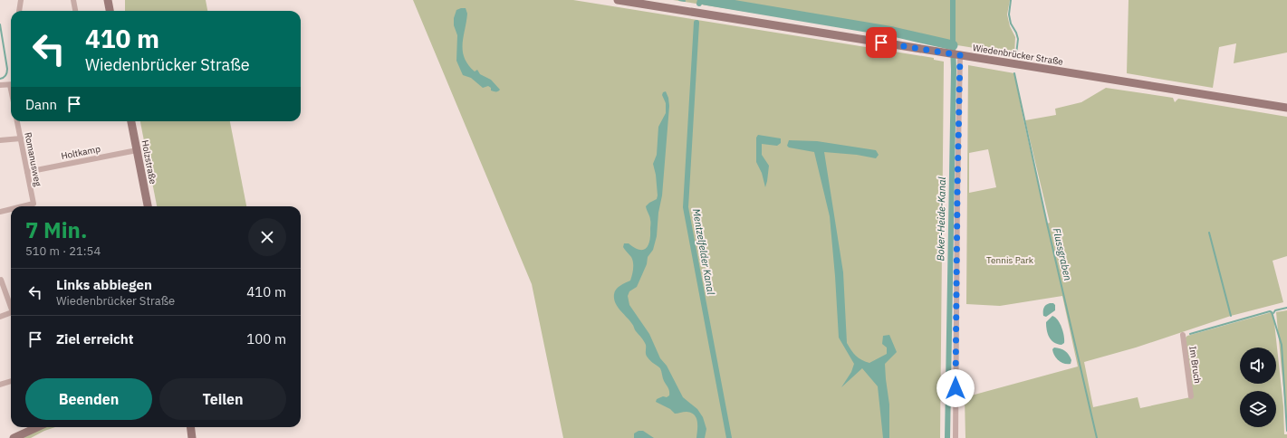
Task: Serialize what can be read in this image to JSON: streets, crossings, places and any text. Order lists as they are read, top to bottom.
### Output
{
  "streets": {
    "street": [
      "Wiedenbrücker Straße",
      "Holtkamp",
      "Romanusweg",
      "Holzstraße",
      "Im Bruch"
    ]
  },
  "crossings": [
    ["Holtkamp", "Romanusweg"],
    ["Holtkamp", "Holzstraße"]
  ],
  "water": ["Boker-Heide-Kanal", "Mentzelfelder Kanal", "Flussgraben"],
  "parks": ["Tennis Park"],
  "page": {
    "turn": ["410 m", "Wiedenbrücker Straße"],
    "then": "Dann",
    "heading": ["7 Min.", "510 m · 21:54"],
    "list": [
      {
        "name": "Links abbiegen",
        "note": "Wiedenbrücker Straße",
        "value": "410 m"
      },
      {
        "name": "Ziel erreicht",
        "value": "100 m"
      }
    ],
    "buttons": ["Beenden", "Teilen"]
  }
}
